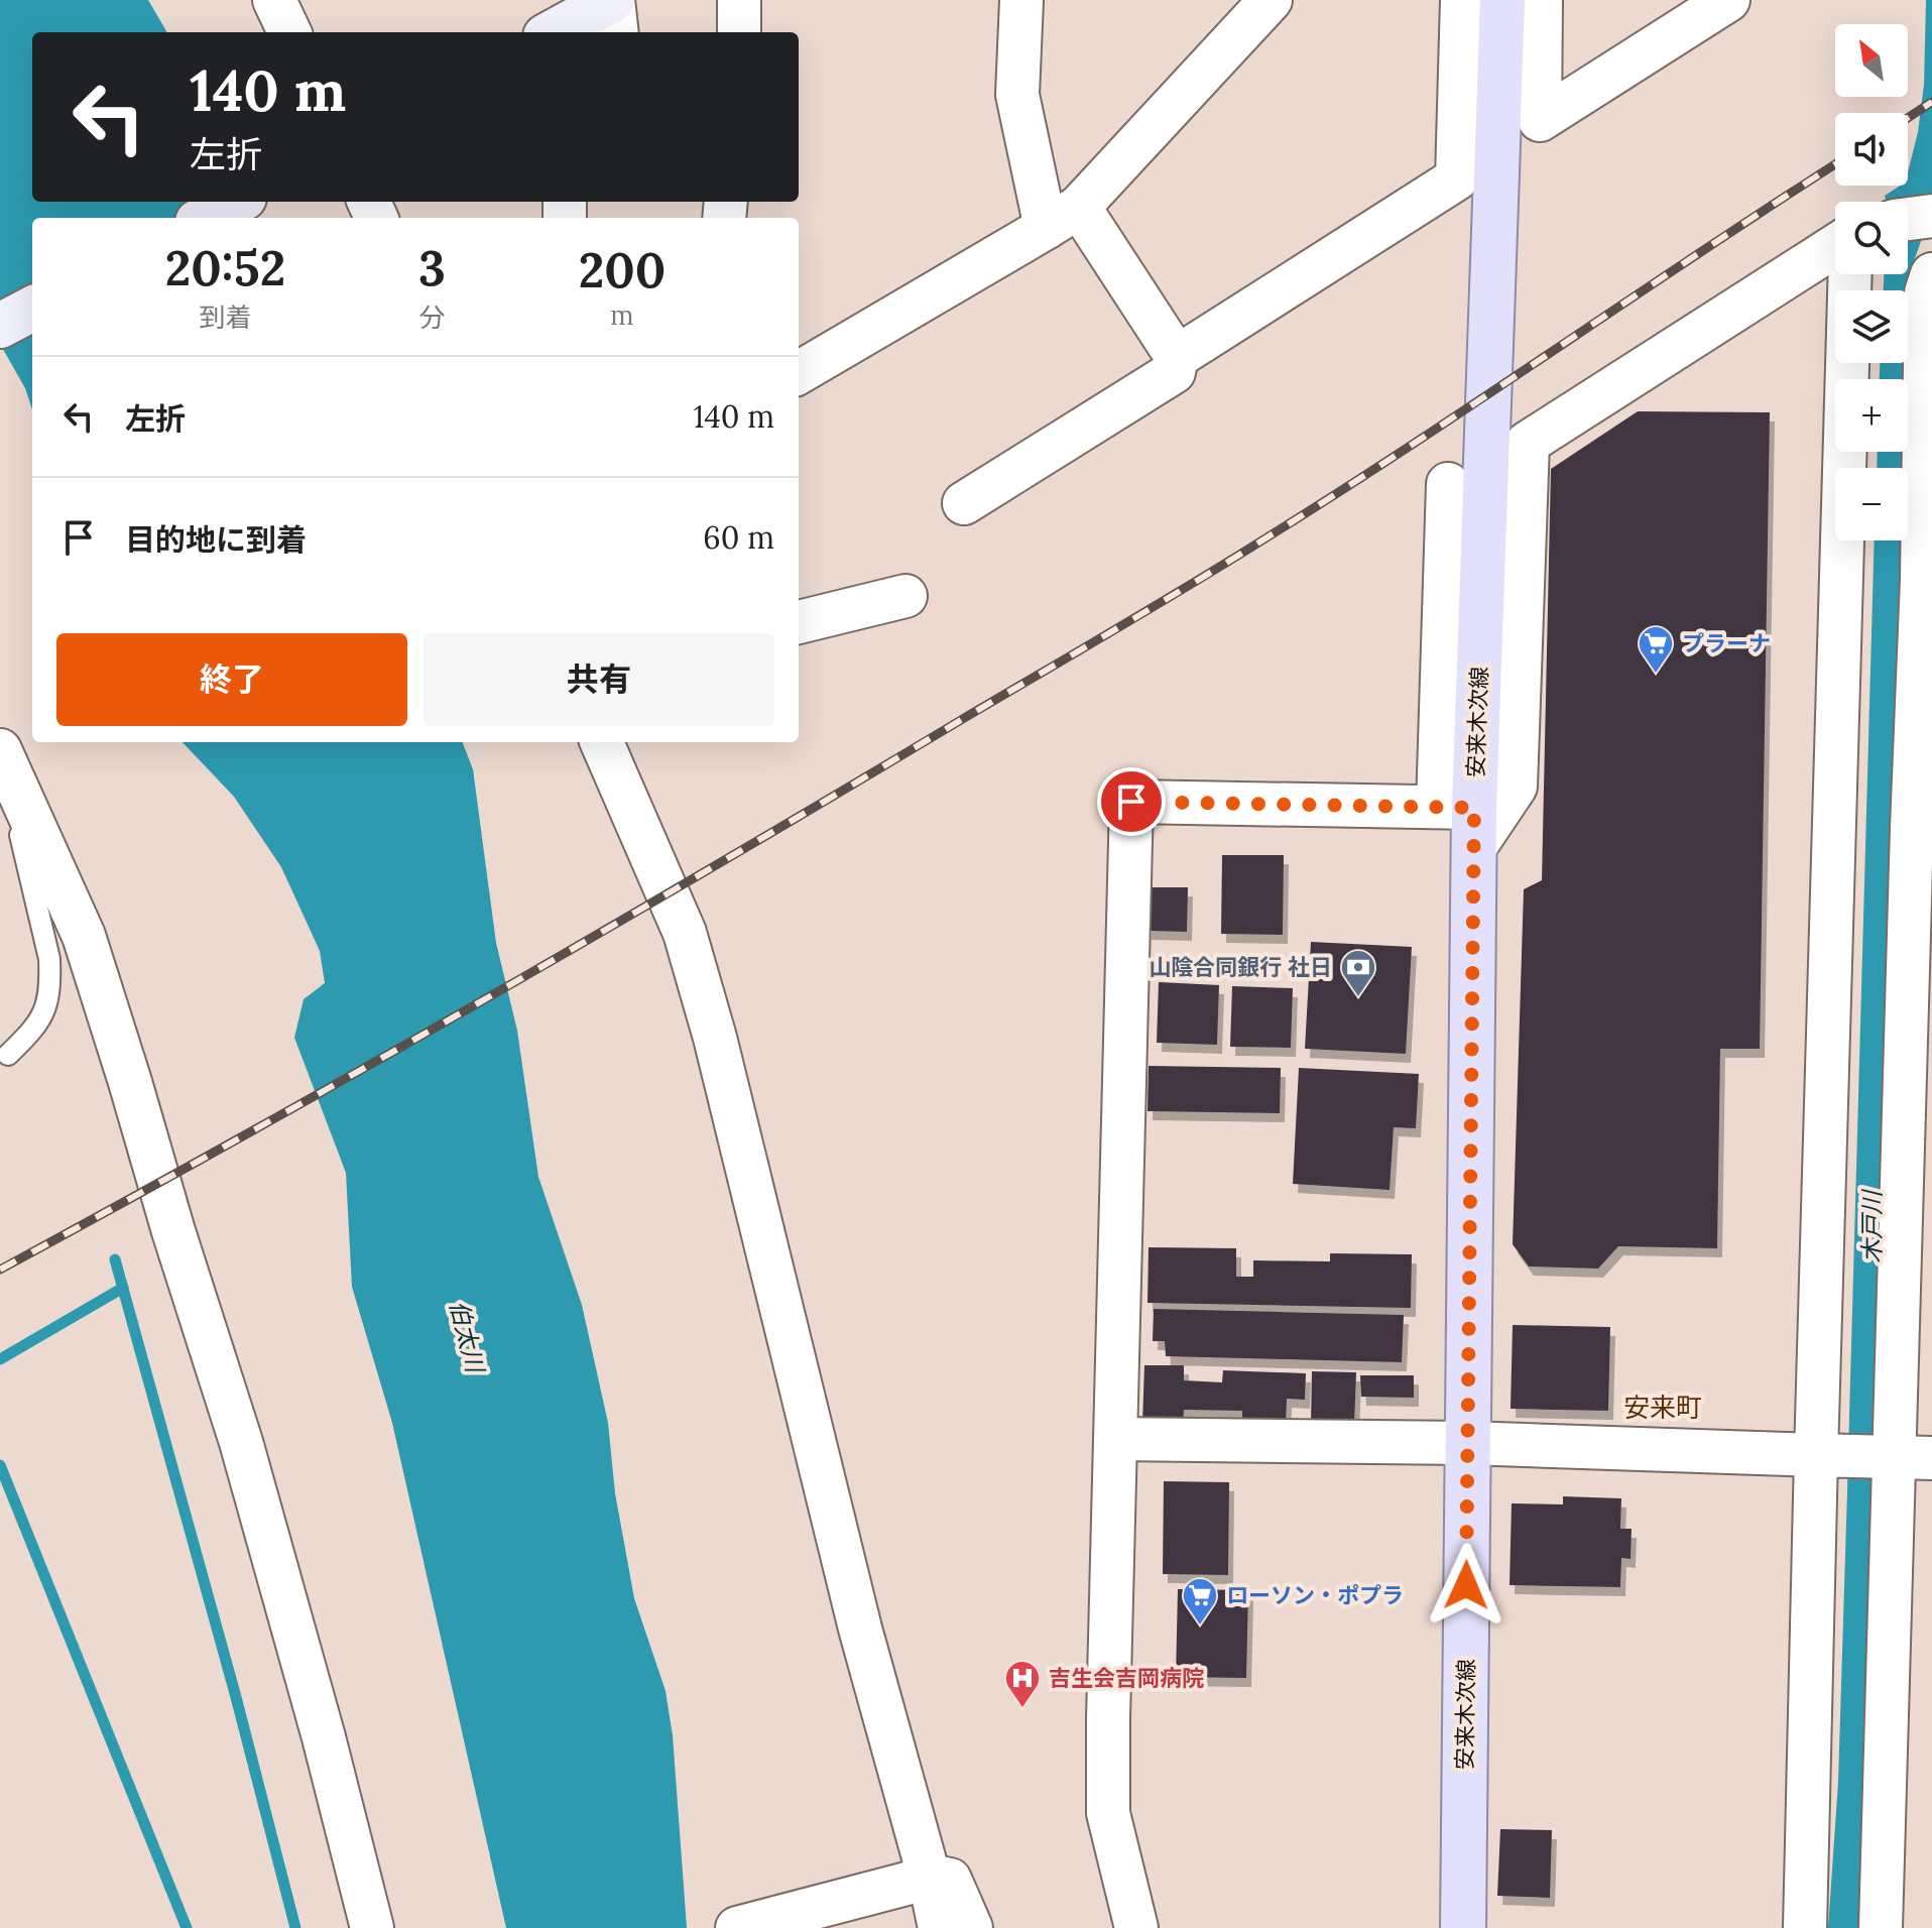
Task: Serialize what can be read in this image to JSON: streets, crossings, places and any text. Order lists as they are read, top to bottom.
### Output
{
  "streets": {
    "main road": ["安来木次線"]
  },
  "districts": ["安来町"],
  "water": ["木戸川", "伯太川"],
  "places": {
    "supermarket": ["プラーナ", "ローソン・ポプラ"],
    "bank": ["山陰合同銀行 社日"],
    "hospital": ["吉生会吉岡病院"]
  },
  "north": "top left",
  "page": {
    "map_buttons": ["+", "−"],
    "turn": ["140 m", "左折"],
    "eta": [
      "20:52",
      "到着",
      "3",
      "分",
      "200",
      "m"
    ],
    "list": [
      {
        "name": "左折",
        "value": "140 m"
      },
      {
        "name": "目的地に到着",
        "value": "60 m"
      }
    ],
    "buttons": ["終了", "共有"]
  }
}
